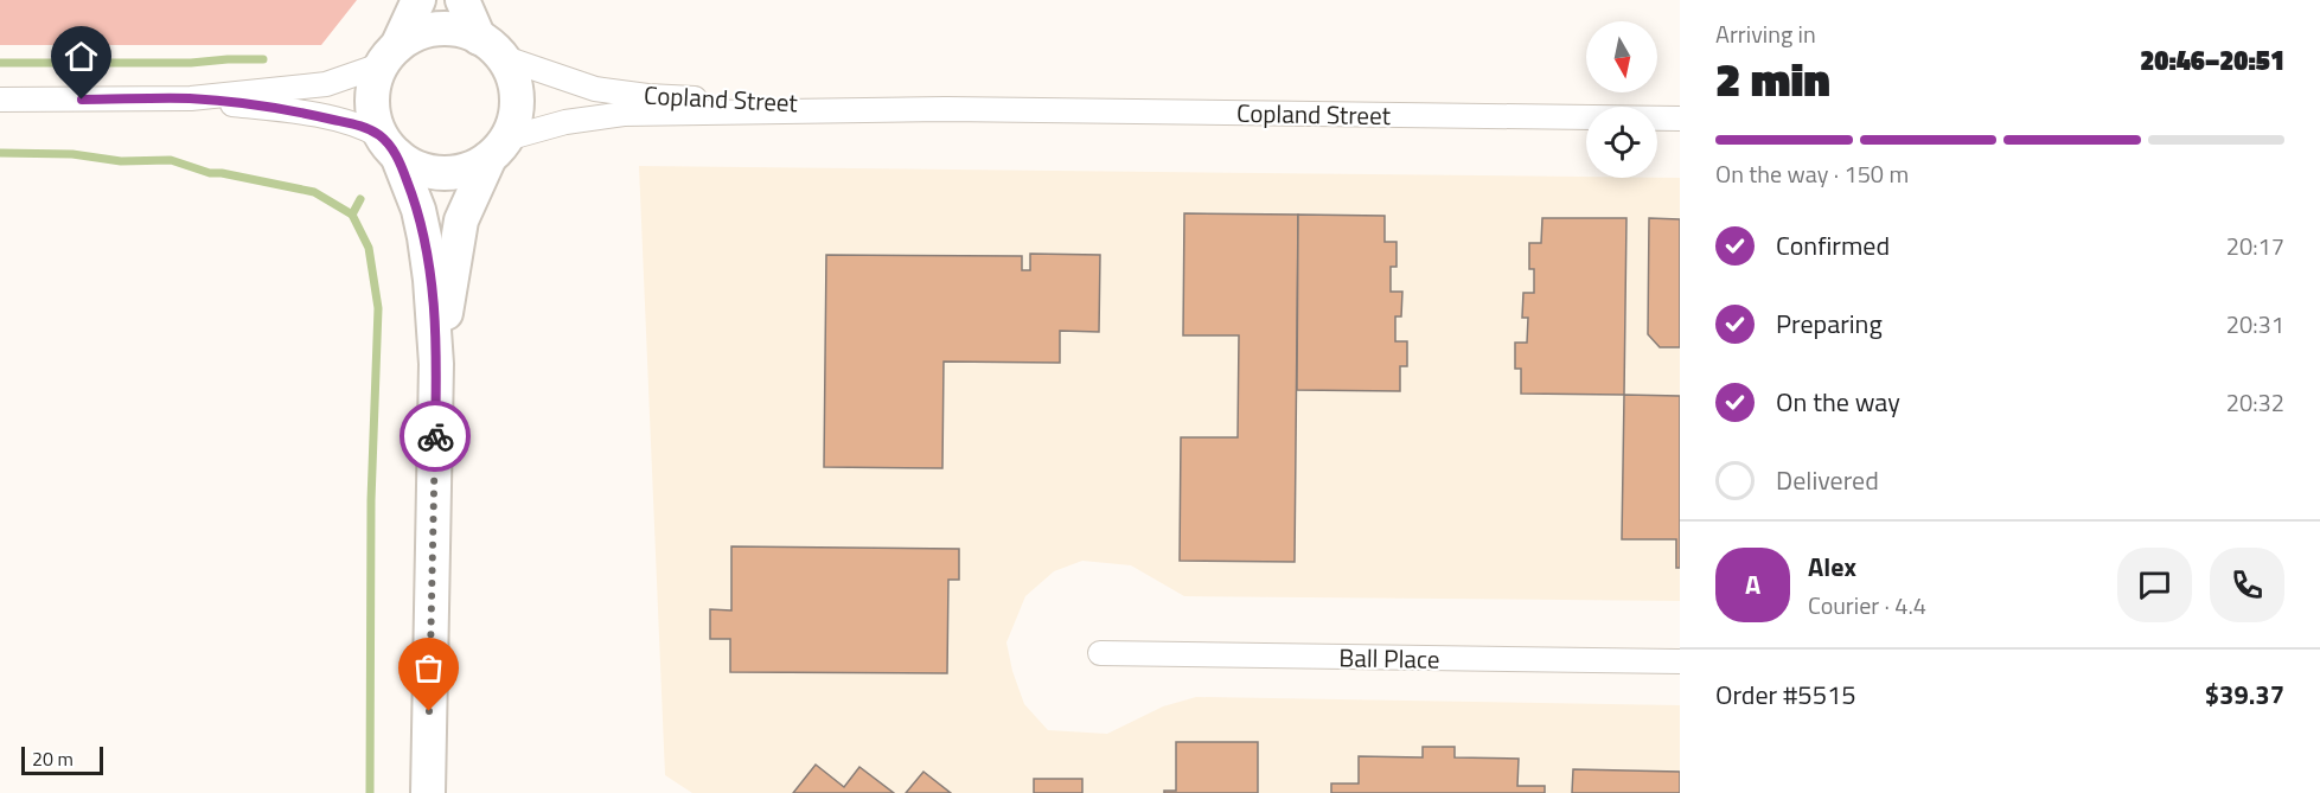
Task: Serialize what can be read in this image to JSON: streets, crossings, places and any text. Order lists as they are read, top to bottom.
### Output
{
  "streets": {
    "street": ["Copland Street", "Ball Place"]
  },
  "scale_bar": "20 m",
  "north": "bottom",
  "page": {
    "heading": ["2 min", "Arriving in", "20:46–20:51"],
    "panel": [
      "Alex",
      "Courier · 4.4",
      "Order #5515",
      "$39.37"
    ],
    "bar": "On the way · 150 m",
    "list": [
      ["Confirmed", "20:17"],
      ["Preparing", "20:31"],
      ["On the way", "20:32"],
      "Delivered"
    ],
    "round": "A",
    "scale": "20 m"
  }
}
